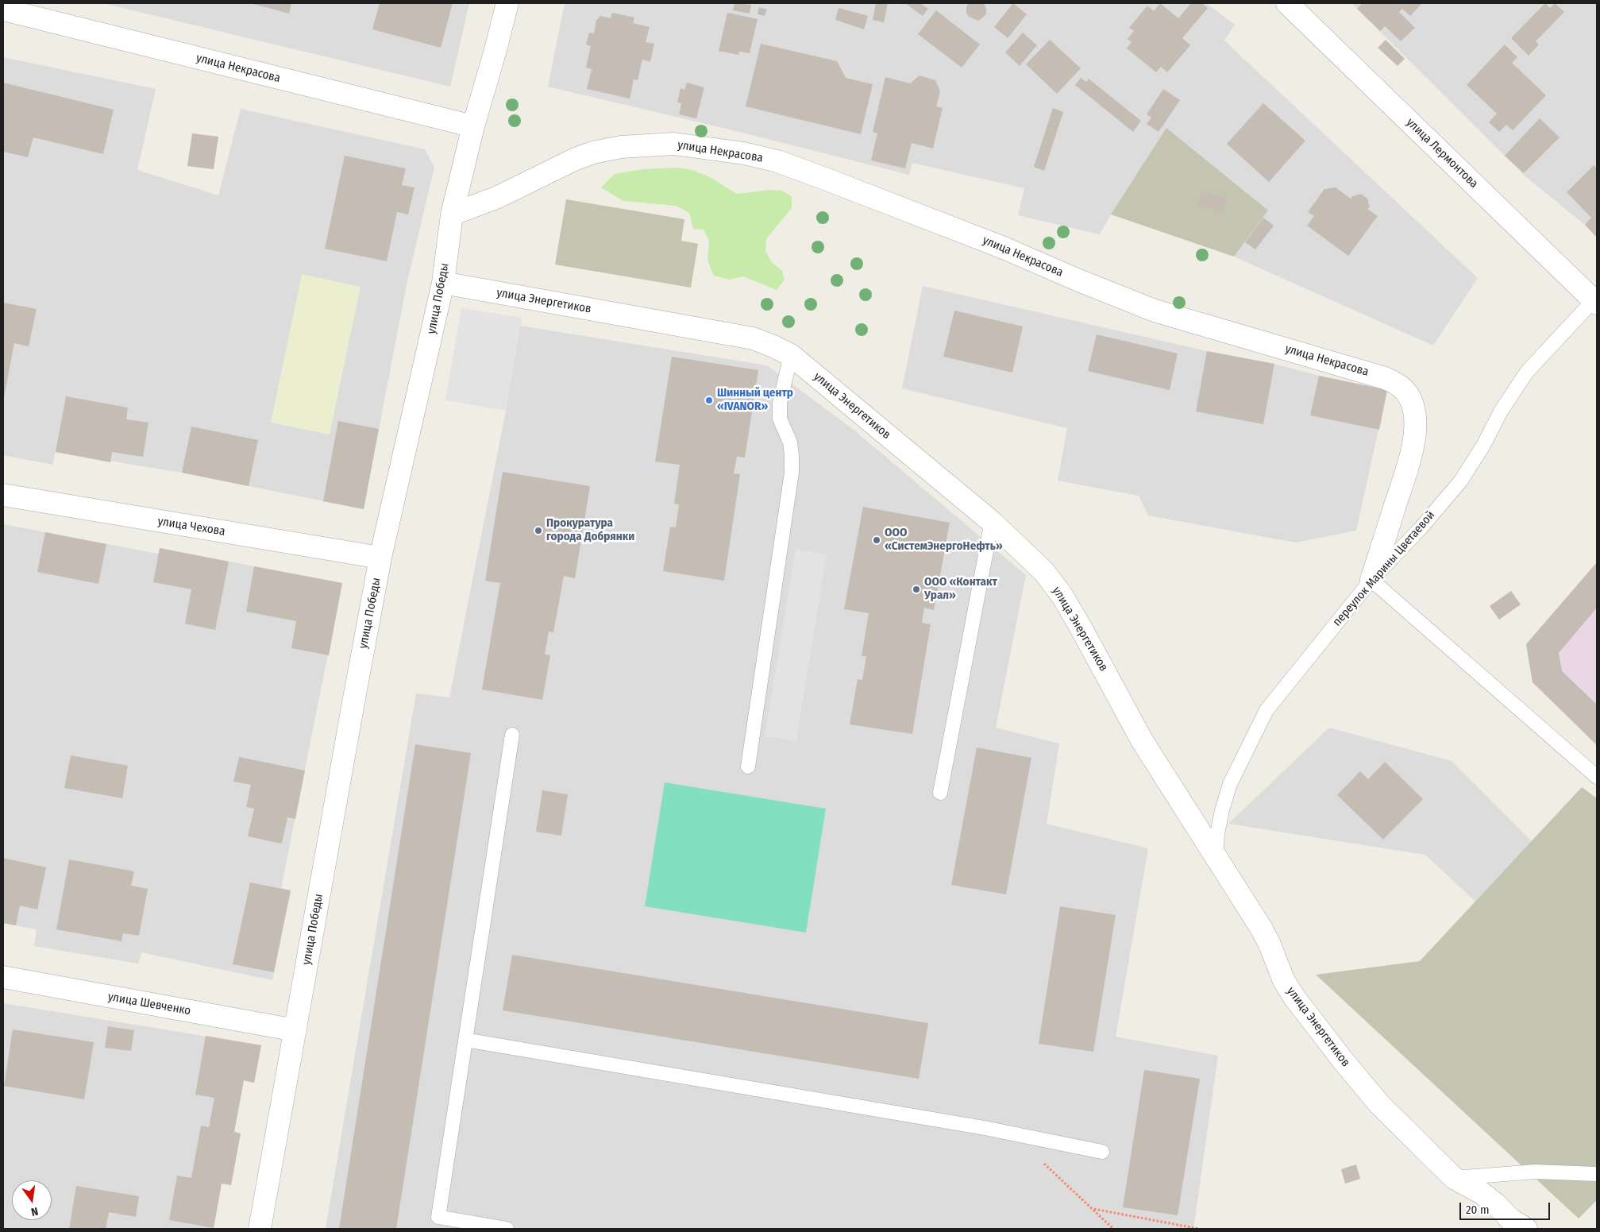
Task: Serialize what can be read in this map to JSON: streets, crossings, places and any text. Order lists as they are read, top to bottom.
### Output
{
  "streets": {
    "street": [
      "улица Некрасова",
      "улица Лермонтова",
      "улица Победы",
      "улица Энергетиков",
      "улица Чехова",
      "улица Шевченко"
    ],
    "lane": ["переулок Марины Цветаевой"]
  },
  "crossings": [
    ["улица Некрасова", "улица Победы"],
    ["улица Некрасова", "переулок Марины Цветаевой"],
    ["улица Лермонтова", "переулок Марины Цветаевой"],
    ["улица Победы", "улица Энергетиков"],
    ["улица Победы", "улица Чехова"],
    ["улица Победы", "улица Шевченко"],
    ["улица Энергетиков", "переулок Марины Цветаевой"]
  ],
  "places": [
    "Шинный центр «IVANOR»",
    "Прокуратура города Добрянки",
    "ООО «СистемЭнергоНефть»",
    "ООО «Контакт Урал»"
  ],
  "scale_bar": "20 m",
  "north": "bottom"
}
